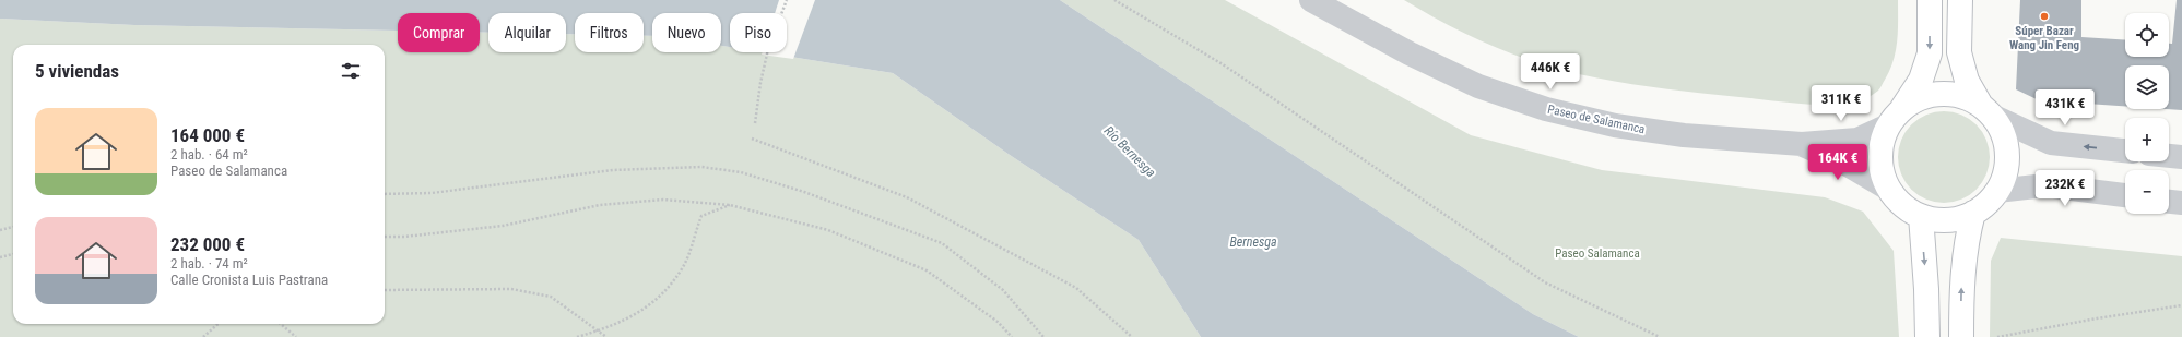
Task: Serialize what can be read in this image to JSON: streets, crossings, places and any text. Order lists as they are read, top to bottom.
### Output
{
  "streets": {
    "street": ["Paseo de Salamanca"]
  },
  "water": ["Río Bernesga", "Bernesga"],
  "parks": ["Paseo Salamanca"],
  "places": ["Súper Bazar Wang Jin Feng"],
  "page": {
    "map_buttons": ["+", "−"],
    "chip": [
      "Comprar",
      "Alquilar",
      "Filtros",
      "Nuevo",
      "Piso"
    ],
    "heading": "5 viviendas",
    "price": [
      "446K €",
      "311K €",
      "431K €",
      "164K €",
      "232K €"
    ],
    "list": [
      {
        "name": "164 000 €",
        "note": "2 hab. · 64 m² · Paseo de Salamanca"
      },
      {
        "name": "232 000 €",
        "note": "2 hab. · 74 m² · Calle Cronista Luis Pastrana"
      }
    ]
  }
}
